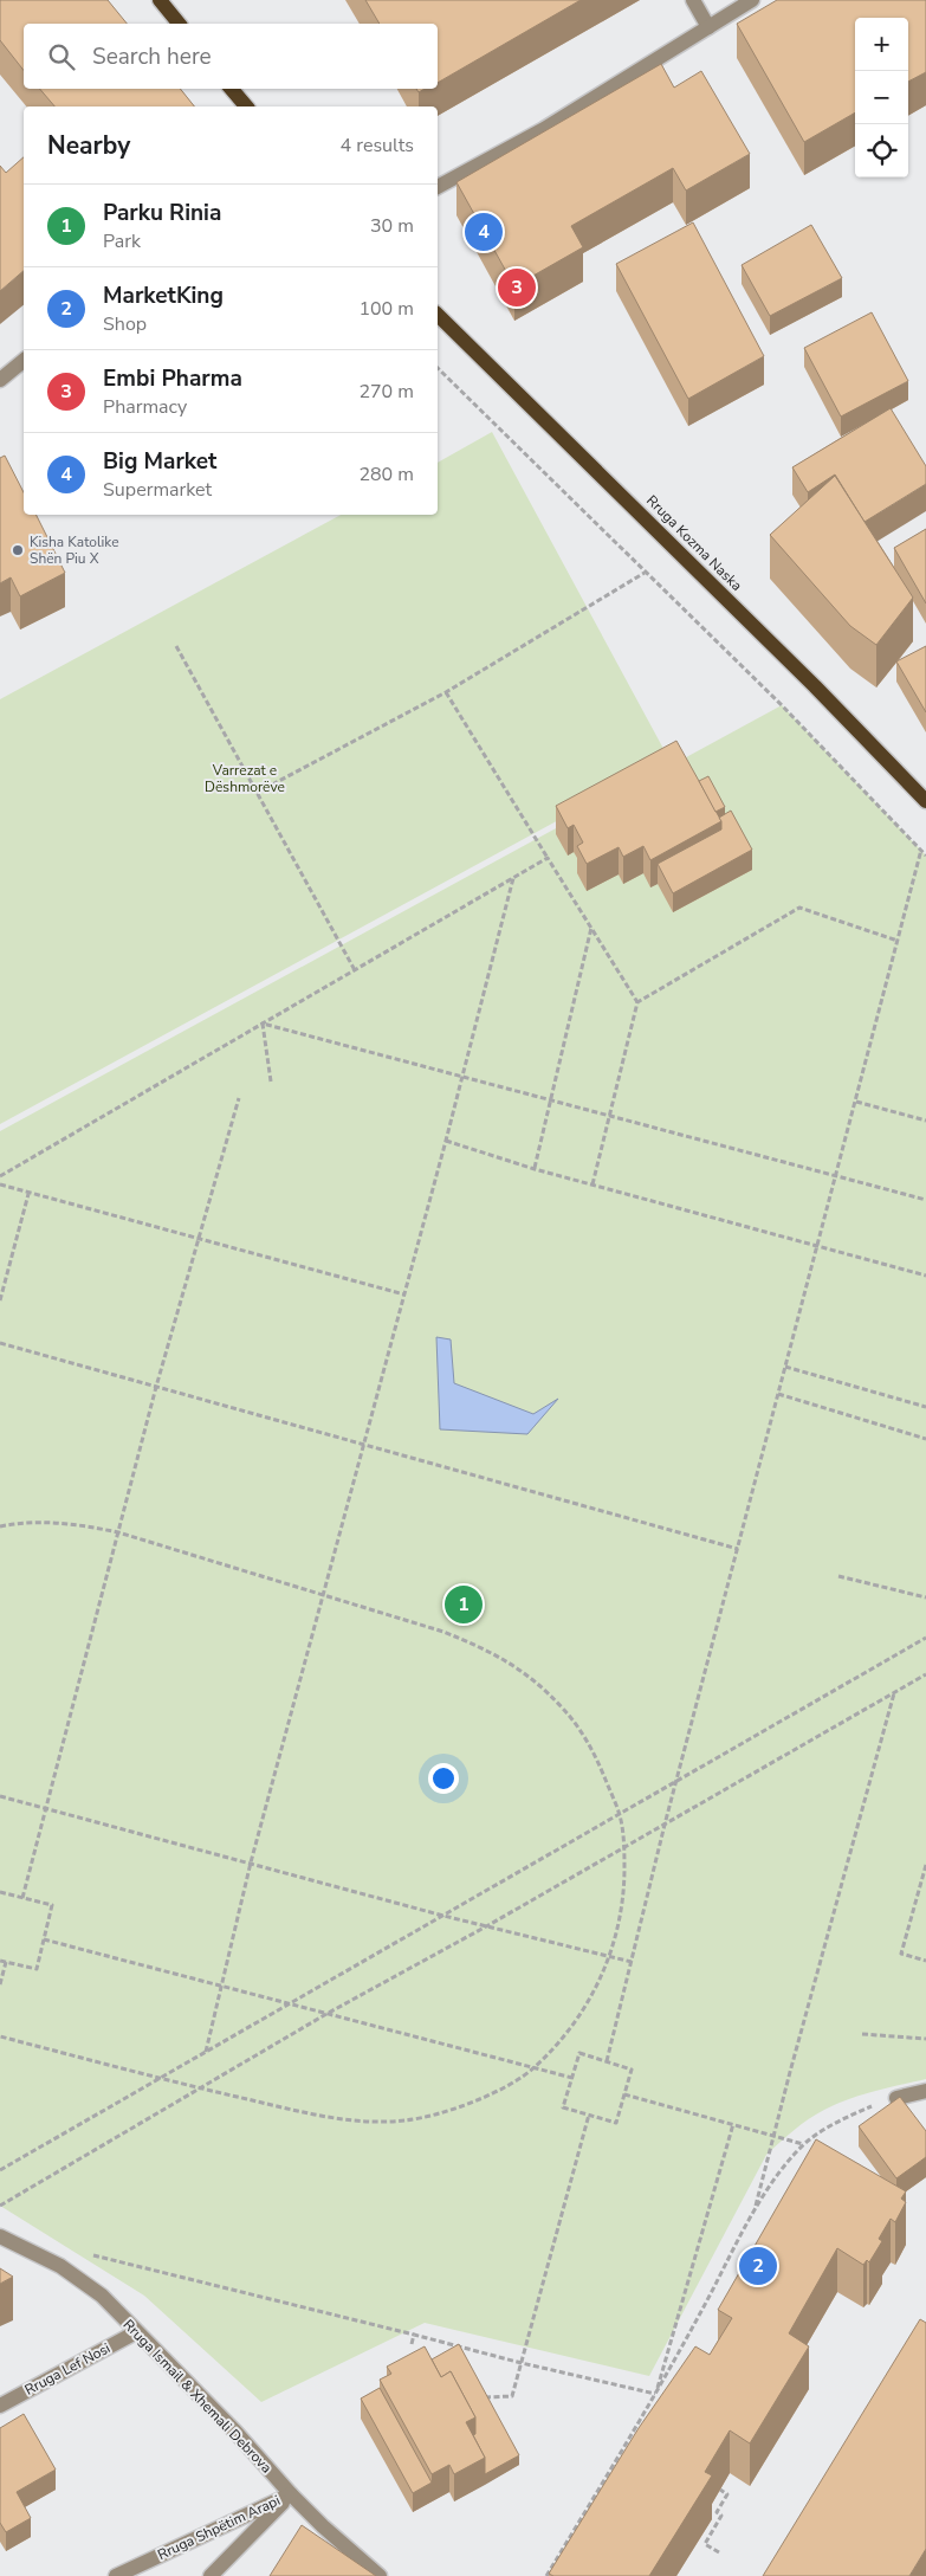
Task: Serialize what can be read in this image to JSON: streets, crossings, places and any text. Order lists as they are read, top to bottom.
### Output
{
  "streets": {
    "main road": ["Rruga Kozma Naska"],
    "street": ["Rruga Lef Nosi", "Rruga Ismail & Xhemali Debrova", "Rruga Shpëtim Arapi"]
  },
  "crossings": [
    ["Rruga Lef Nosi", "Rruga Ismail & Xhemali Debrova"],
    ["Rruga Ismail & Xhemali Debrova", "Rruga Shpëtim Arapi"]
  ],
  "parks": ["Varrezat e Dëshmorëve"],
  "places": ["Kisha Katolike Shën Piu X"],
  "page": {
    "map_buttons": ["+", "−"],
    "search": "Search here",
    "heading": ["Nearby", "4 results"],
    "list": [
      {
        "mark": "1",
        "name": "Parku Rinia",
        "note": "Park",
        "value": "30 m"
      },
      {
        "mark": "2",
        "name": "MarketKing",
        "note": "Shop",
        "value": "100 m"
      },
      {
        "mark": "3",
        "name": "Embi Pharma",
        "note": "Pharmacy",
        "value": "270 m"
      },
      {
        "mark": "4",
        "name": "Big Market",
        "note": "Supermarket",
        "value": "280 m"
      }
    ],
    "pins": [
      "4",
      "3",
      "1",
      "2"
    ]
  }
}
